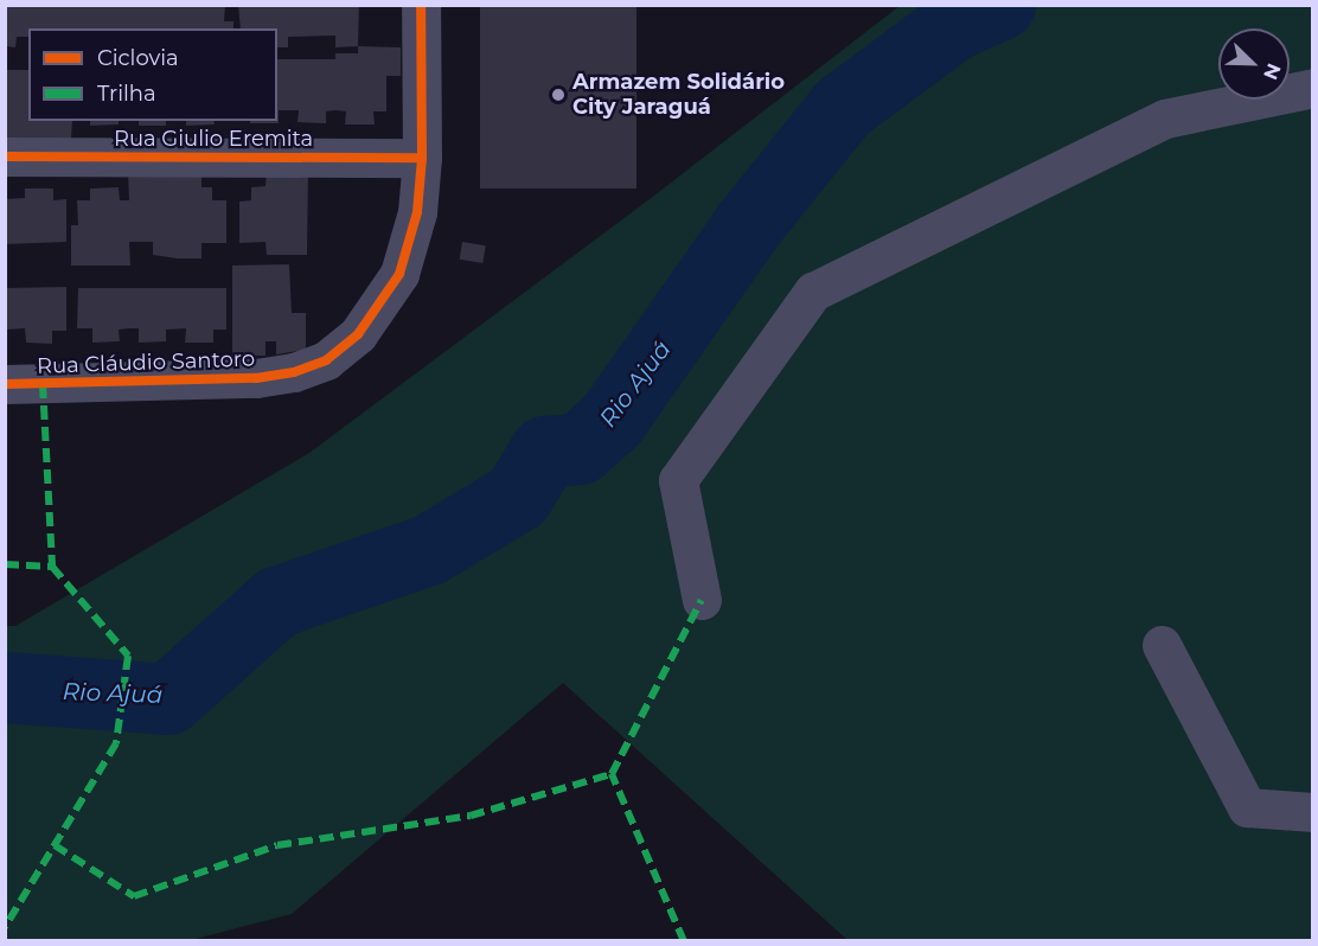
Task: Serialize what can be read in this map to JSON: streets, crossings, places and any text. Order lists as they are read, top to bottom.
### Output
{
  "streets": {
    "street": ["Rua Giulio Eremita", "Rua Cláudio Santoro"]
  },
  "crossings": [
    ["Rua Giulio Eremita", "Rua Cláudio Santoro"]
  ],
  "water": ["Rio Ajuá"],
  "places": ["Armazem Solidário City Jaraguá"],
  "legend": ["Ciclovia", "Trilha"],
  "north": "bottom right"
}
